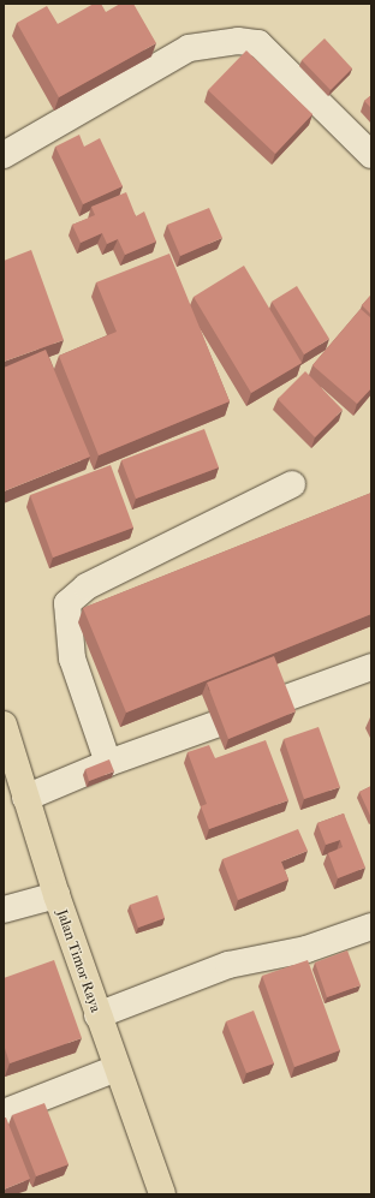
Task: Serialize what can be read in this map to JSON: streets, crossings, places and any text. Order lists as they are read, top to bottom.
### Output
{
  "streets": {
    "highway": ["Jalan Timor Raya"]
  }
}
